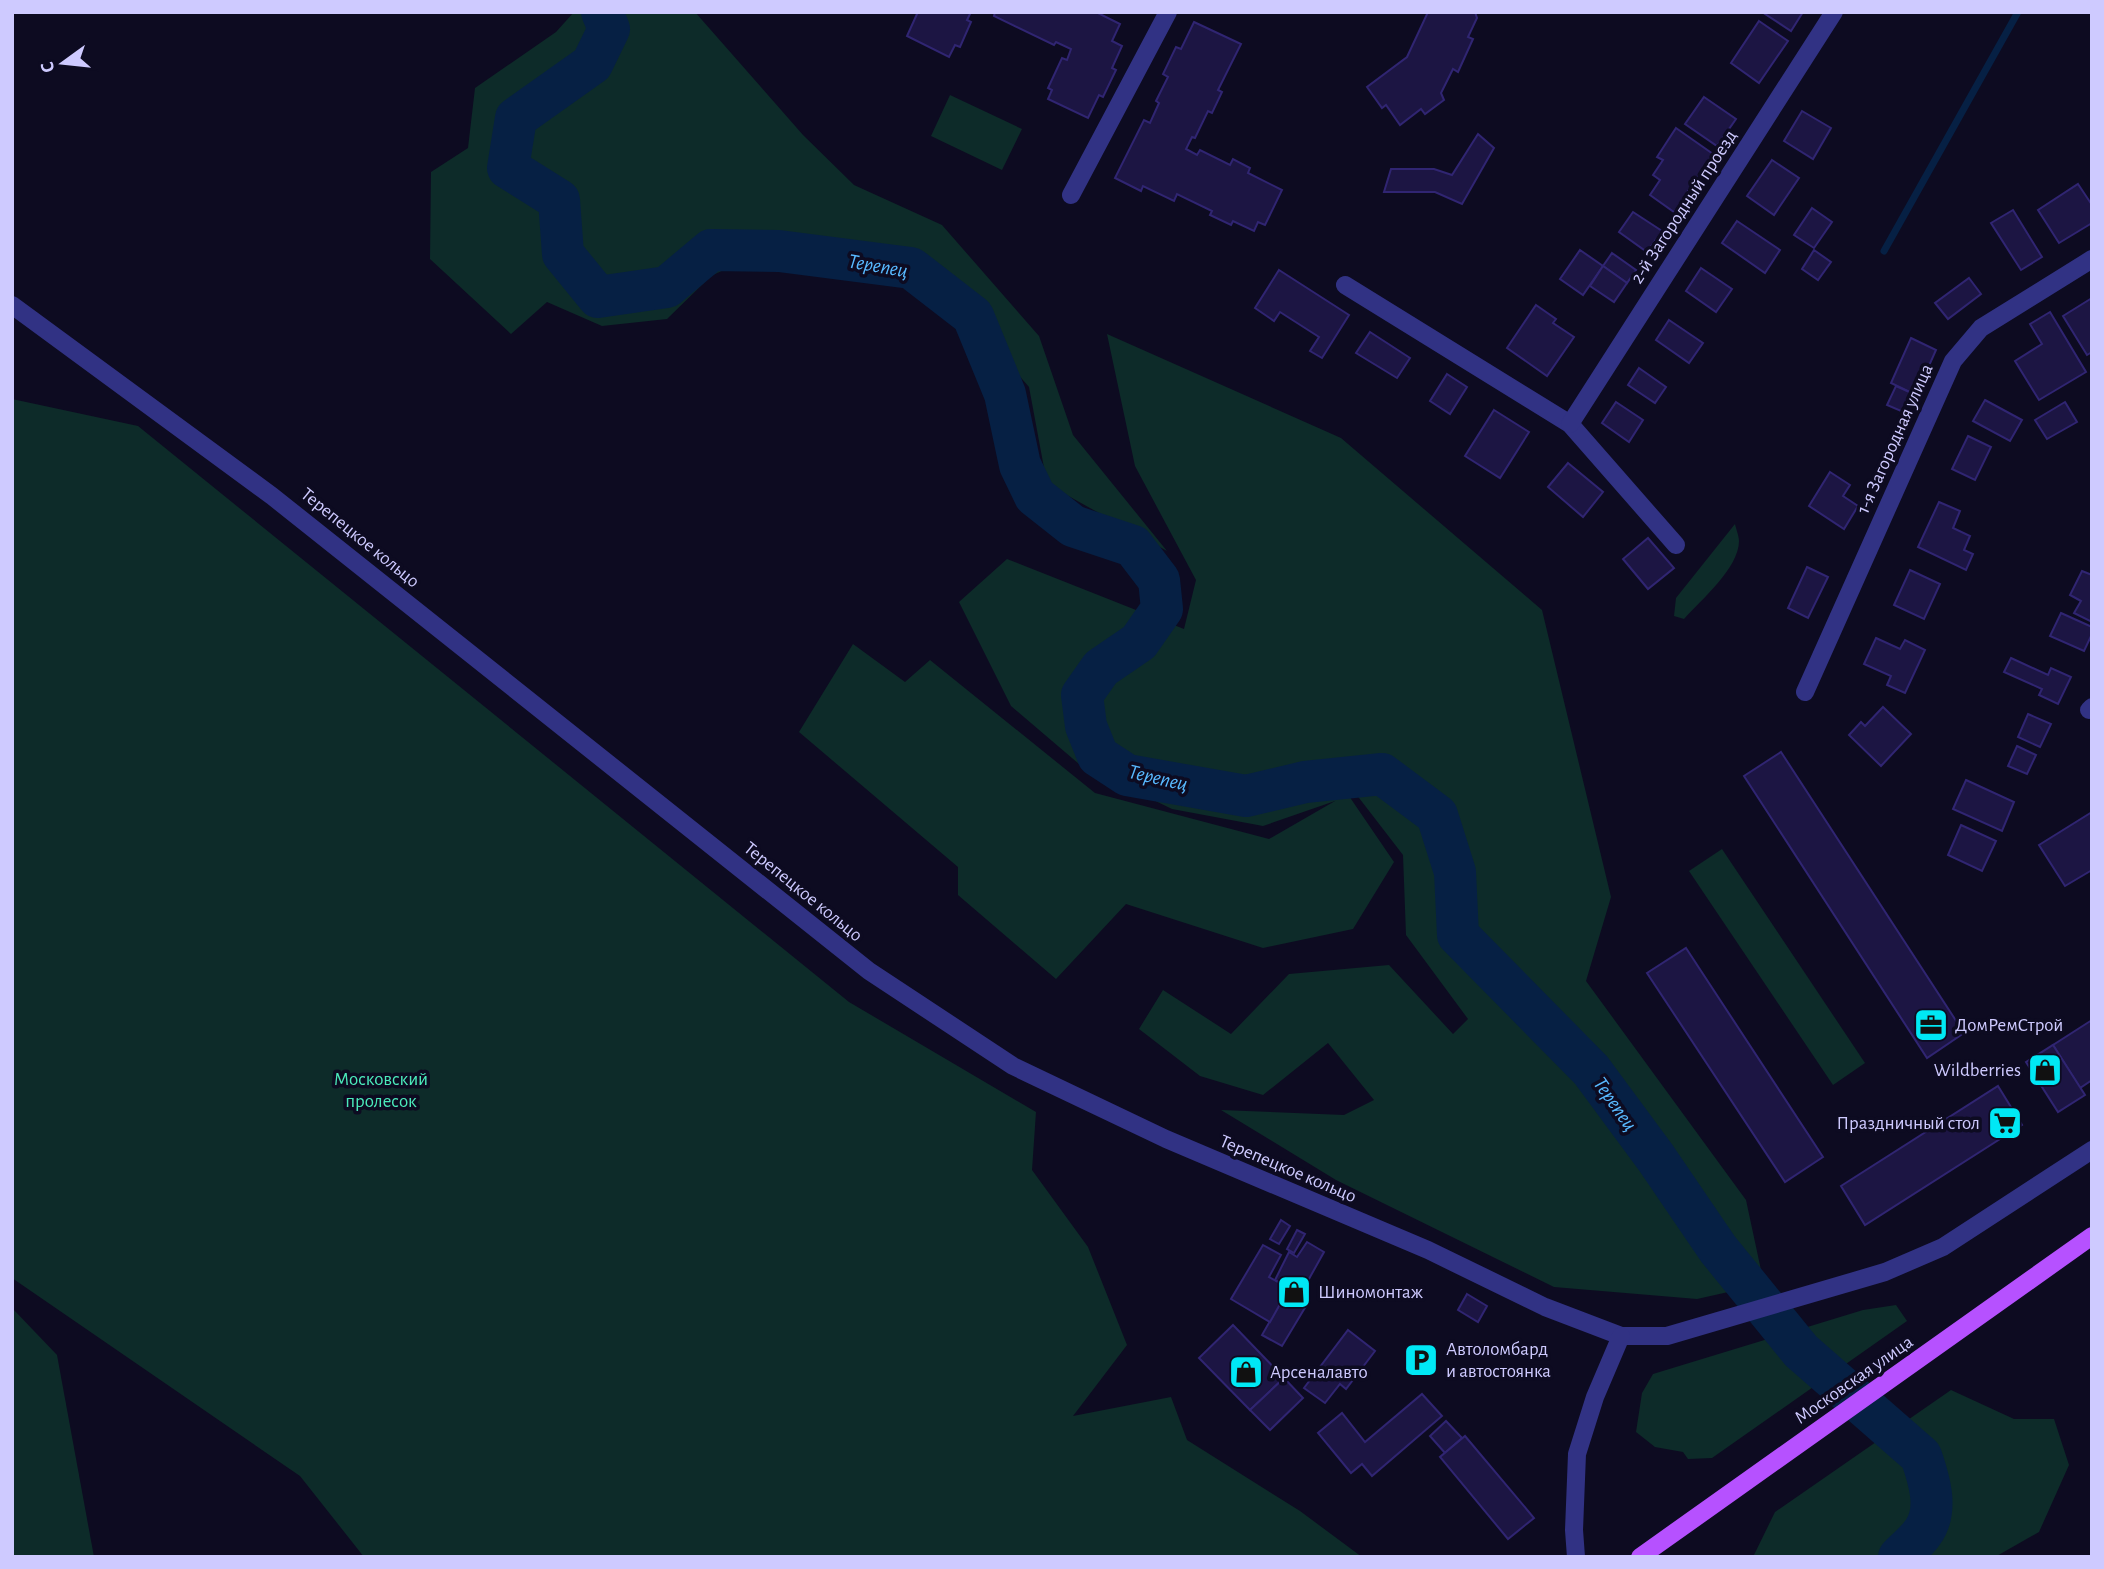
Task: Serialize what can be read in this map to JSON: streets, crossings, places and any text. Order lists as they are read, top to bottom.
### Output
{
  "streets": {
    "main road": ["Московская улица"],
    "street": ["2-й Загородный проезд", "1-я Загородная улица", "Терепецкое кольцо"]
  },
  "water": ["Терепец"],
  "parks": ["Московский пролесок"],
  "places": {
    "office": ["ДомРемСтрой"],
    "shop": ["Wildberries", "Шиномонтаж", "Арсеналавто"],
    "supermarket": ["Праздничный стол"],
    "parking": ["Автоломбард и автостоянка"]
  },
  "north": "left"
}
